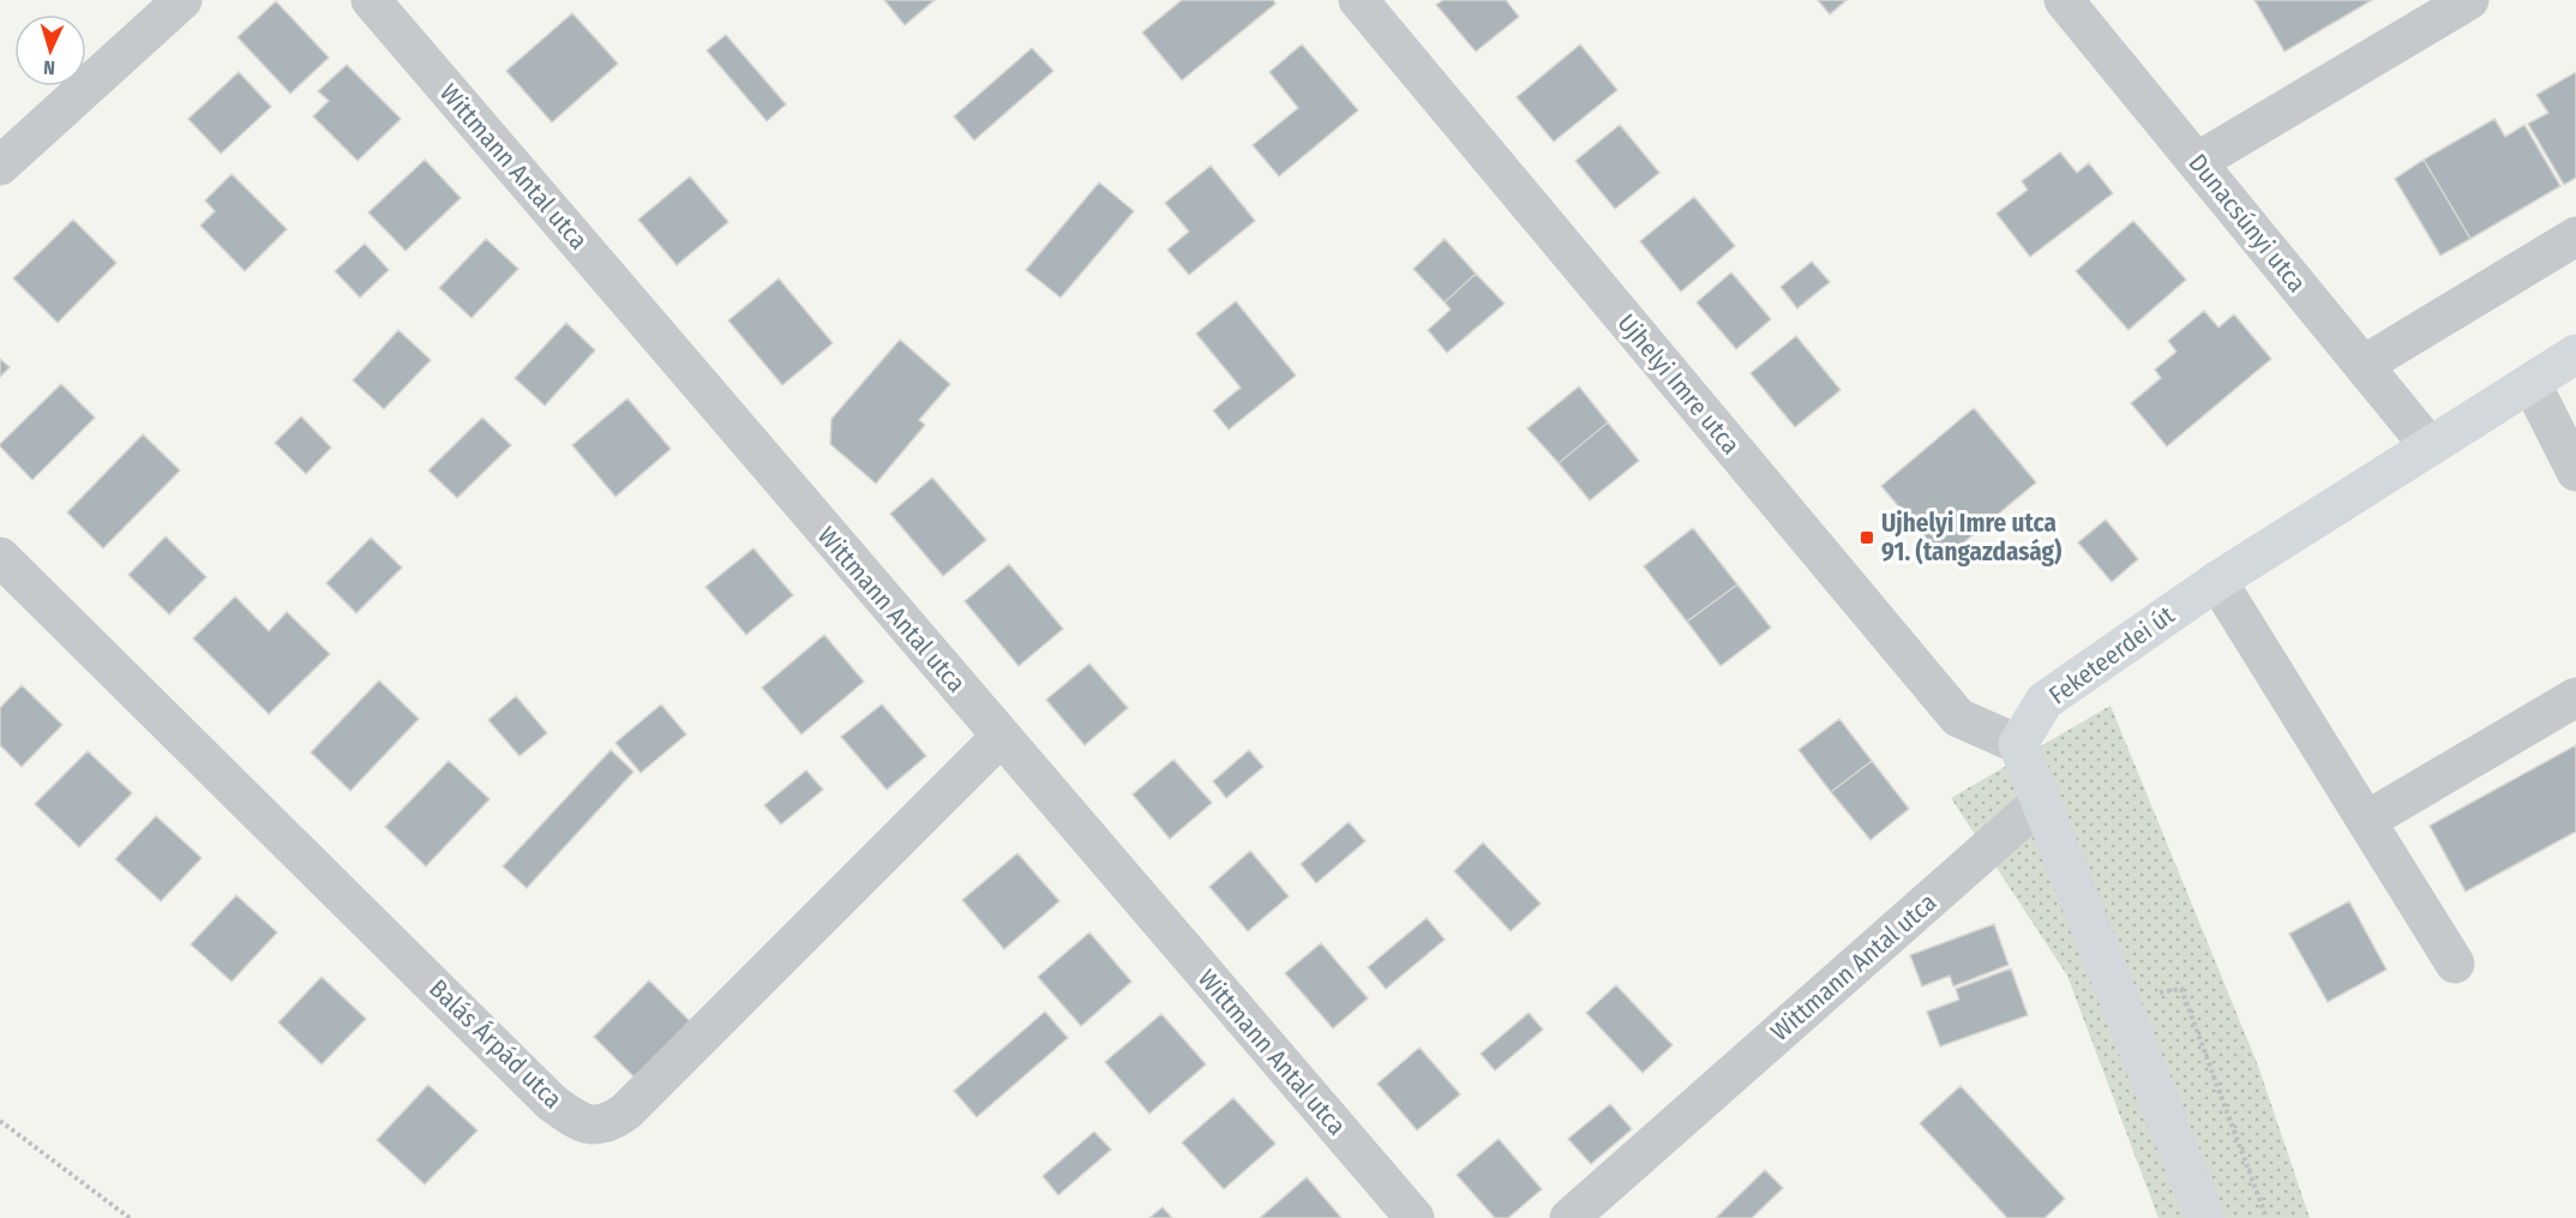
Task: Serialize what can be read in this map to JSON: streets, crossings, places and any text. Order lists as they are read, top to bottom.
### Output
{
  "streets": {
    "main road": ["Feketeerdei út"],
    "street": [
      "Wittmann Antal utca",
      "Dunacsúnyi utca",
      "Ujhelyi Imre utca",
      "Balás Árpád utca"
    ]
  },
  "crossings": [
    ["Wittmann Antal utca", "Balás Árpád utca"],
    ["Dunacsúnyi utca", "Feketeerdei út"],
    ["Ujhelyi Imre utca", "Feketeerdei út"]
  ],
  "places": {
    "transit": ["Ujhelyi Imre utca 91. (tangazdaság)"]
  },
  "north": "bottom"
}
